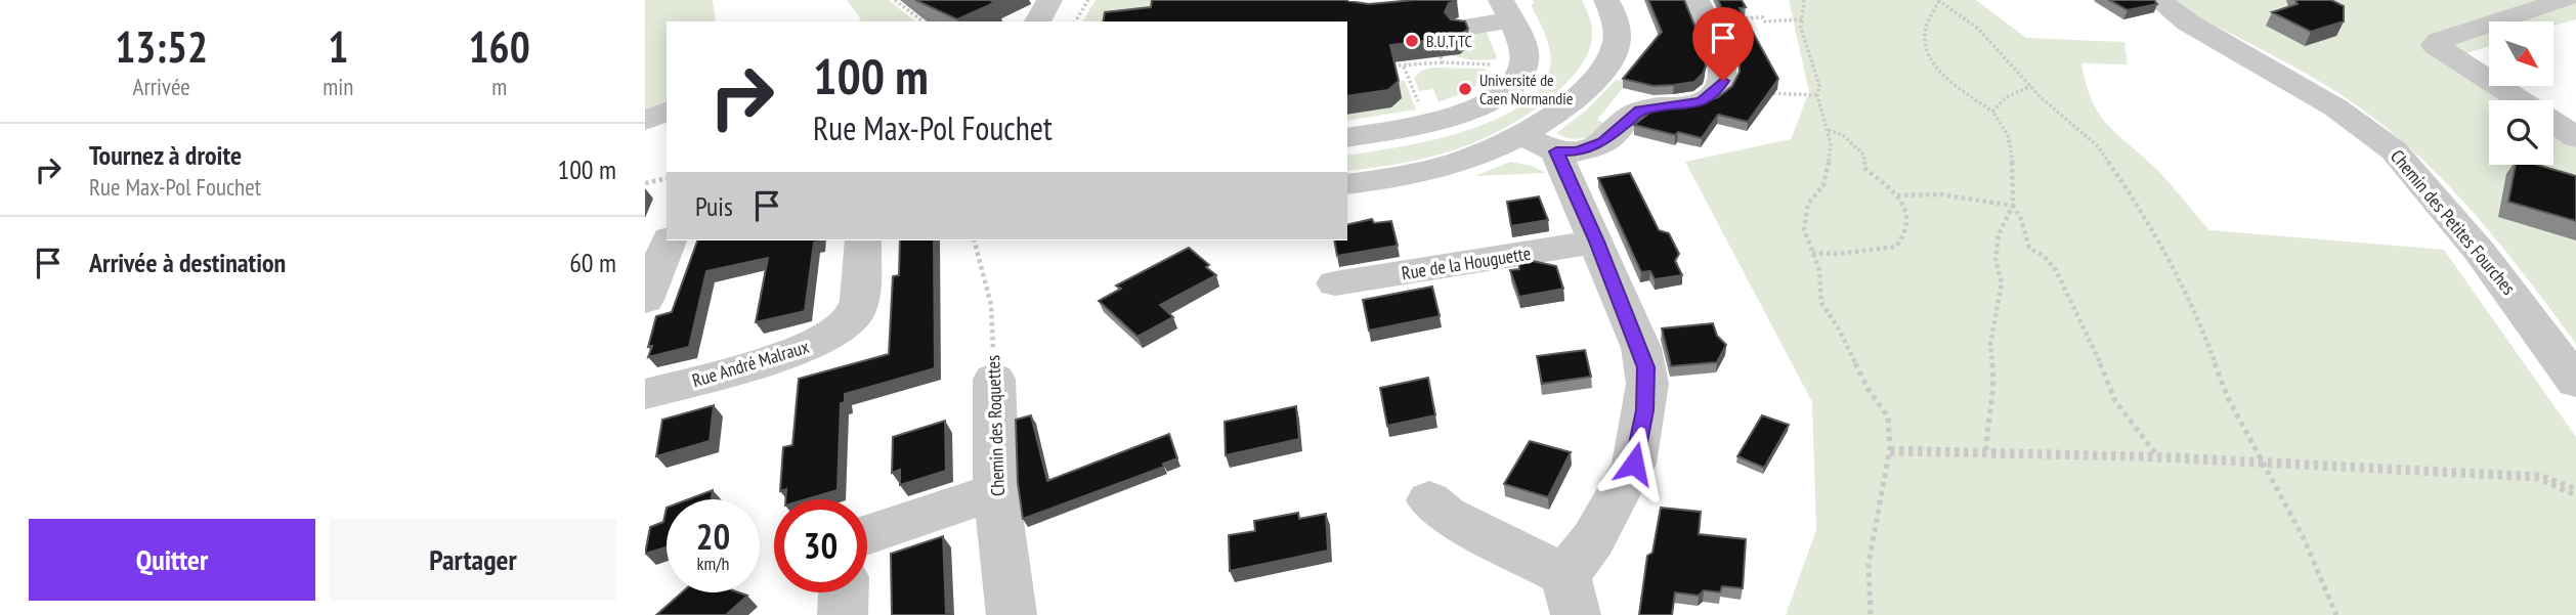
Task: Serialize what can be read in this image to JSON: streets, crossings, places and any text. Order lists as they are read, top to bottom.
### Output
{
  "streets": {
    "street": [
      "Chemin des Petites Fourches",
      "Rue de la Houguette",
      "Rue André Malraux",
      "Chemin des Roquettes"
    ]
  },
  "places": ["B.U.T TC", "Université de Caen Normandie"],
  "north": "bottom right",
  "page": {
    "eta": [
      "13:52",
      "Arrivée",
      "1",
      "min",
      "160",
      "m"
    ],
    "turn": ["100 m", "Rue Max-Pol Fouchet"],
    "list": [
      {
        "name": "Tournez à droite",
        "note": "Rue Max-Pol Fouchet",
        "value": "100 m"
      },
      {
        "name": "Arrivée à destination",
        "value": "60 m"
      }
    ],
    "then": "Puis",
    "speed": "20 km/h",
    "limit": "30",
    "buttons": ["Quitter", "Partager"]
  }
}
